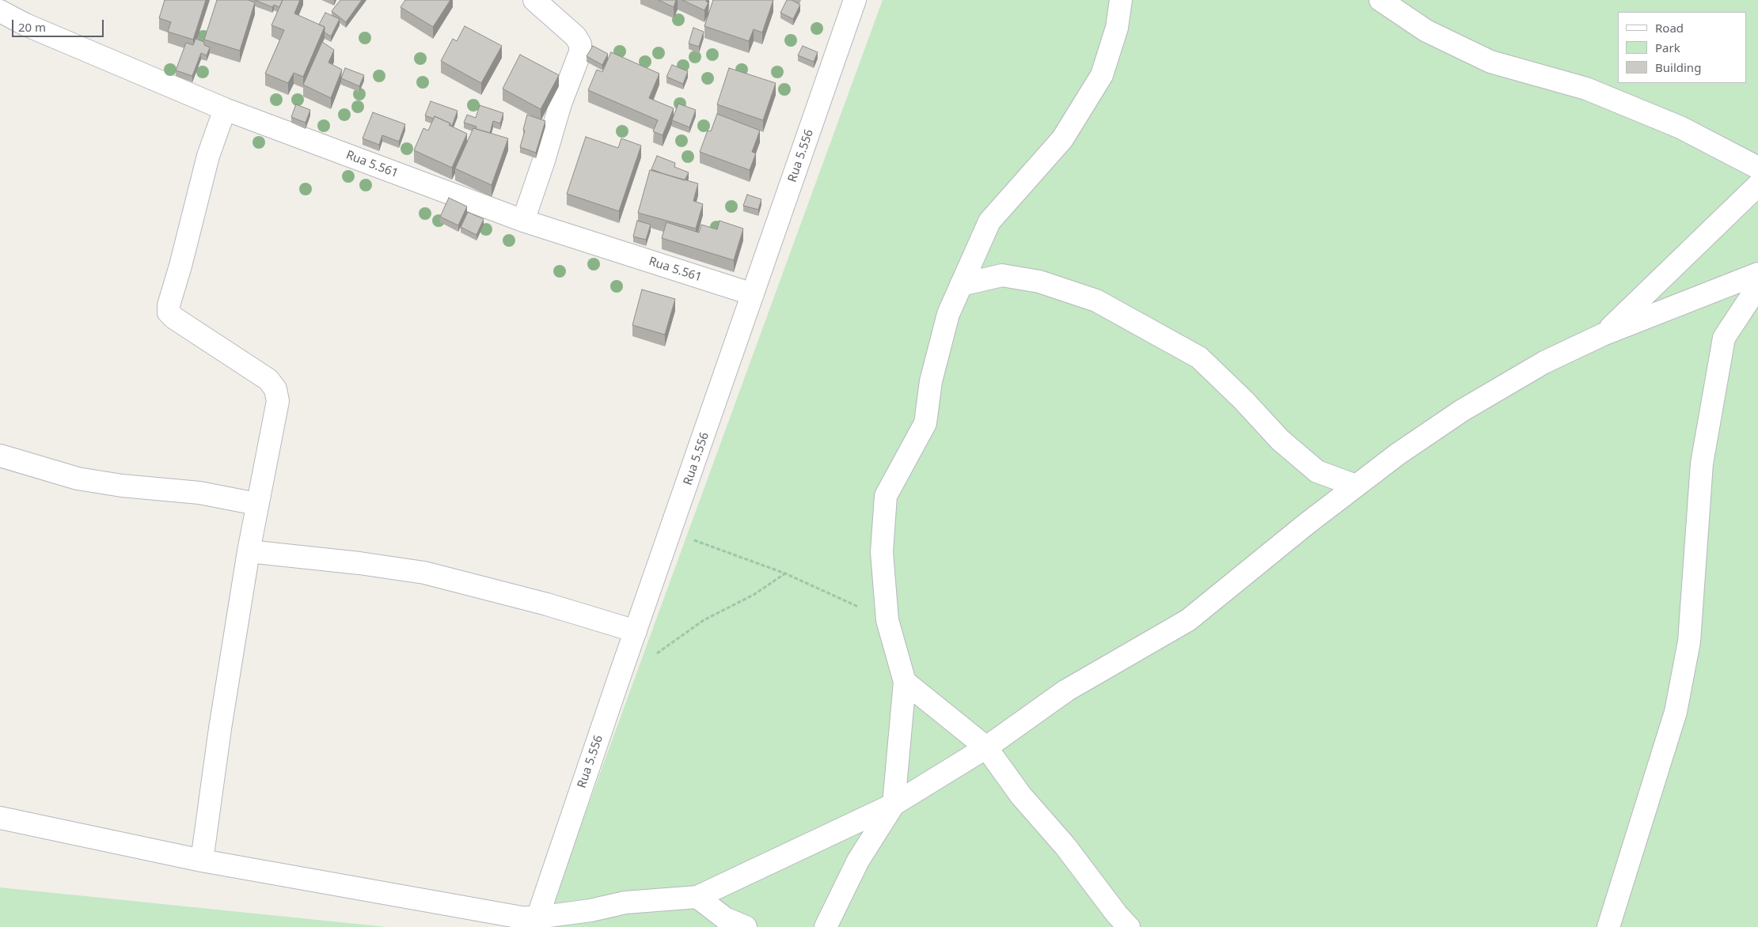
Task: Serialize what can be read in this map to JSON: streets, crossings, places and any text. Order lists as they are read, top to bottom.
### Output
{
  "streets": {
    "street": ["Rua 5.556", "Rua 5.561"]
  },
  "crossings": [
    ["Rua 5.556", "Rua 5.561"]
  ],
  "legend": ["Road", "Park", "Building"],
  "scale_bar": "20 m"
}
